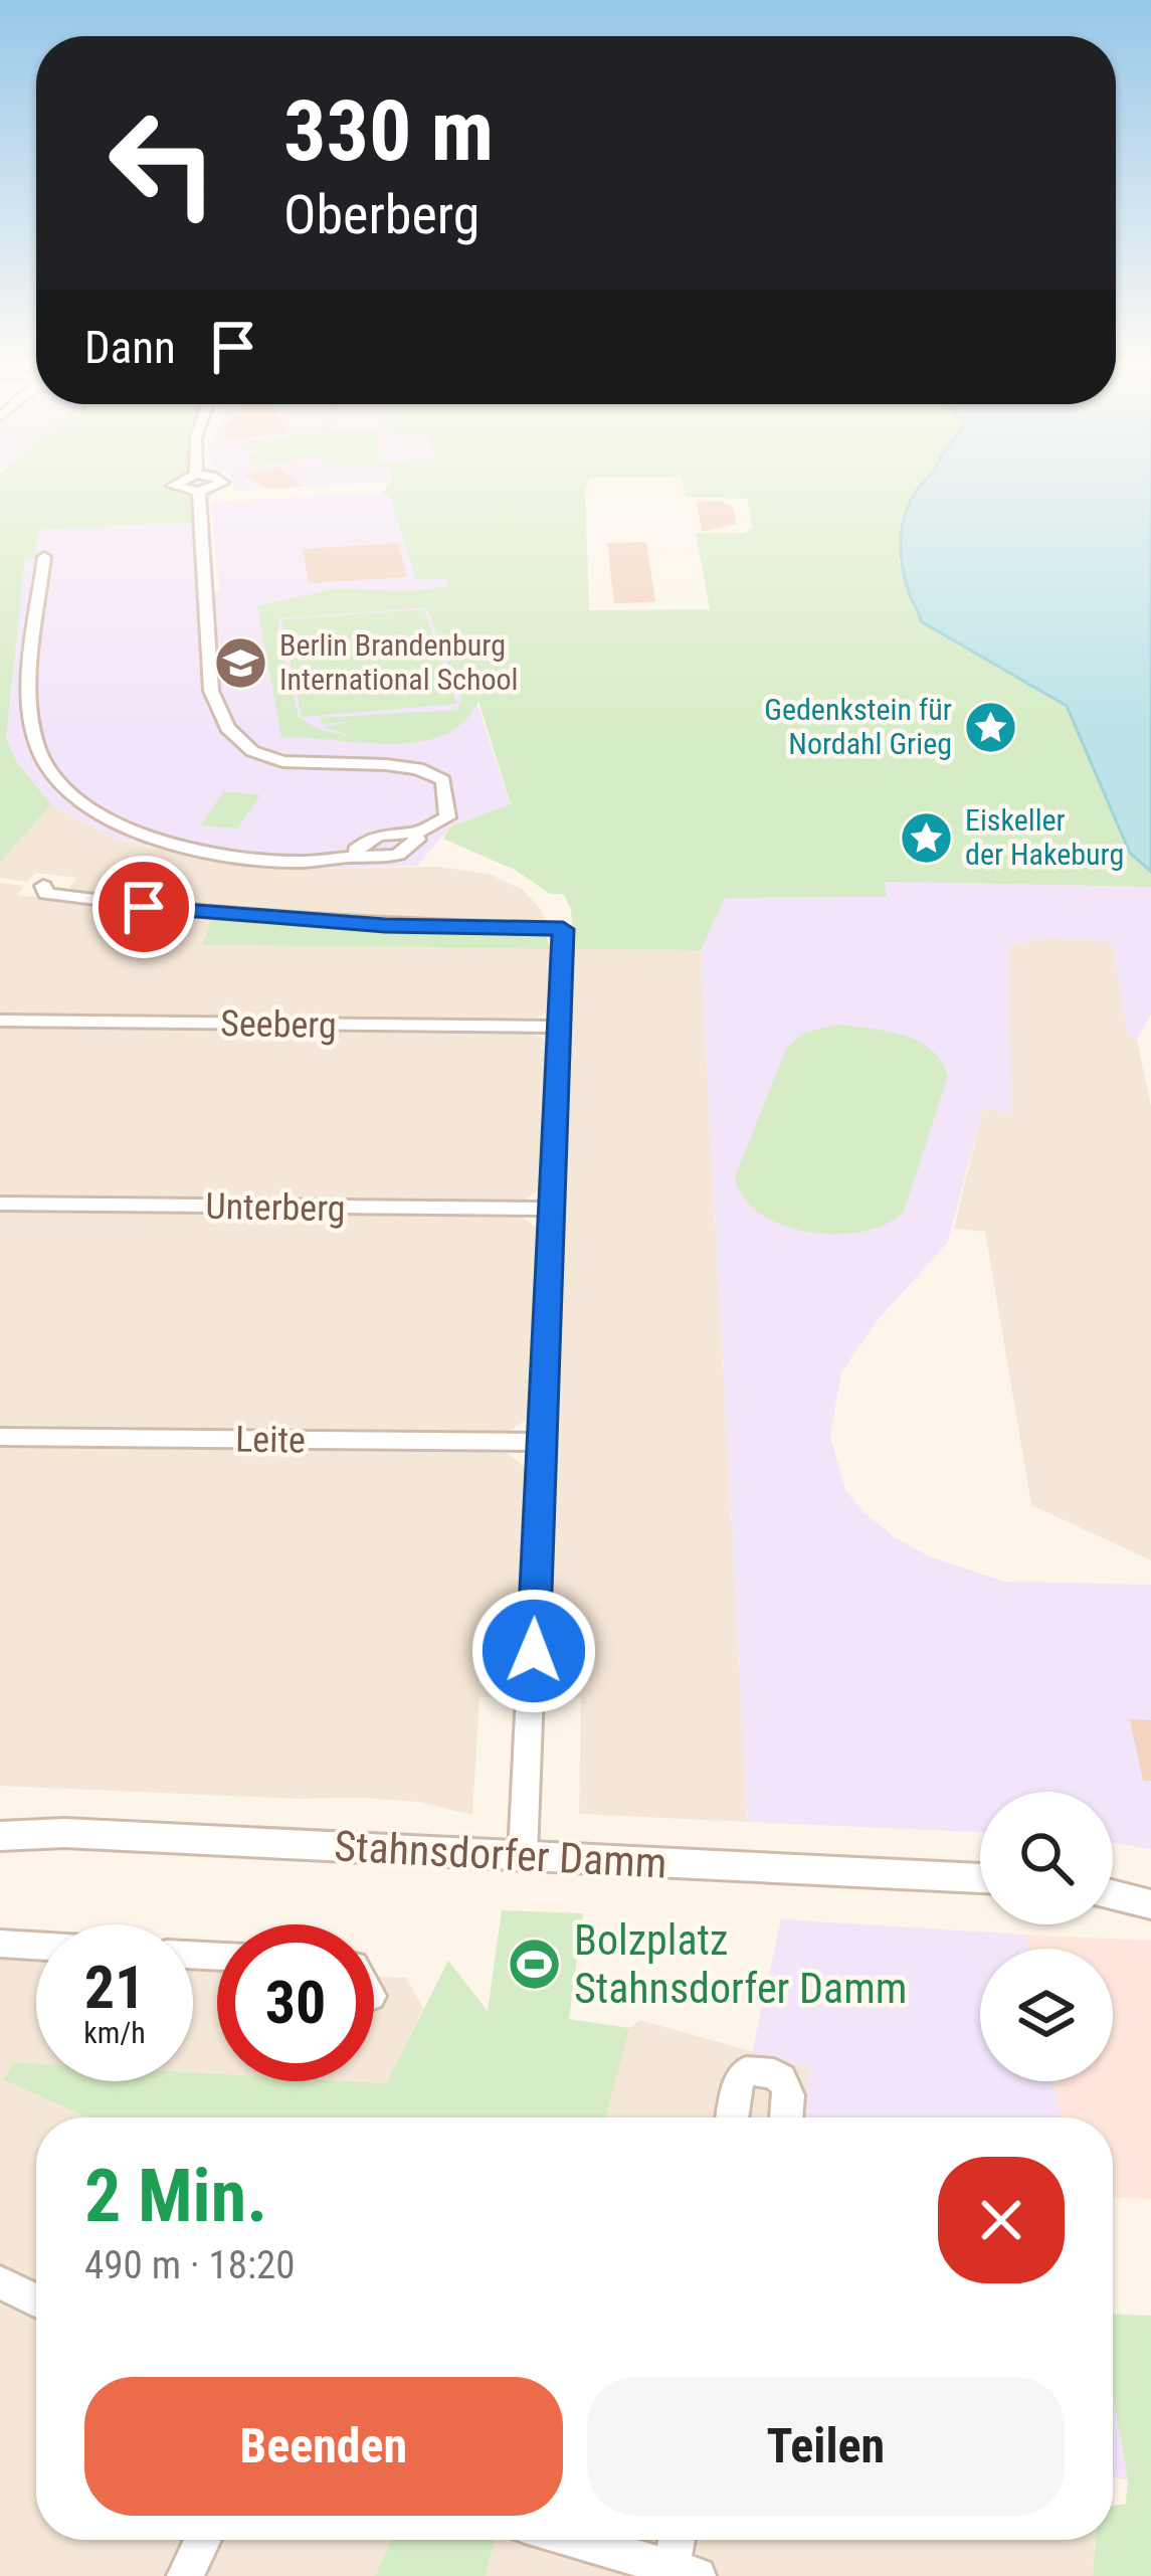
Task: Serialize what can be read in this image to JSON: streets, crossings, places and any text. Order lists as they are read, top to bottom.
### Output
{
  "streets": {
    "street": [
      "Seeberg",
      "Unterberg",
      "Leite",
      "Stahnsdorfer Damm"
    ]
  },
  "places": {
    "school or university": ["Berlin Brandenburg International School"],
    "place": ["Gedenkstein für Nordahl Grieg", "Eiskeller der Hakeburg"],
    "sports": ["Bolzplatz Stahnsdorfer Damm"]
  },
  "page": {
    "turn": ["330 m", "Oberberg"],
    "then": "Dann",
    "speed": "21 km/h",
    "limit": "30",
    "heading": ["2 Min.", "490 m · 18:20"],
    "buttons": ["Beenden", "Teilen"]
  }
}
